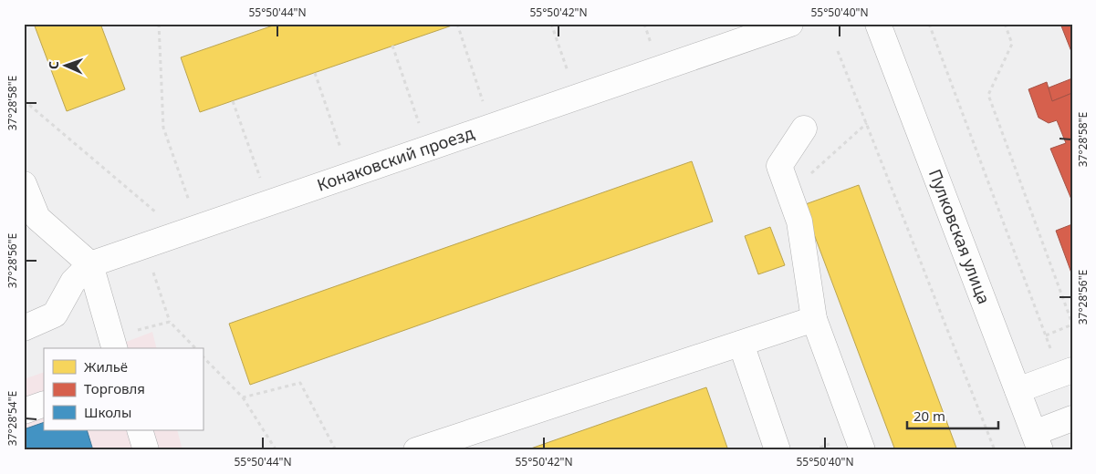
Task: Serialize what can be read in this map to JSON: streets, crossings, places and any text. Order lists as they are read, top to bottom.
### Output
{
  "streets": {
    "street": ["Конаковский проезд", "Пулковская улица"]
  },
  "legend": ["Жильё", "Торговля", "Школы"],
  "scale_bar": "20 m",
  "north": "left",
  "coordinates": [
    "55°50'44\"N",
    "55°50'42\"N",
    "55°50'40\"N",
    "37°28'58\"E",
    "37°28'56\"E",
    "37°28'54\"E"
  ]
}
